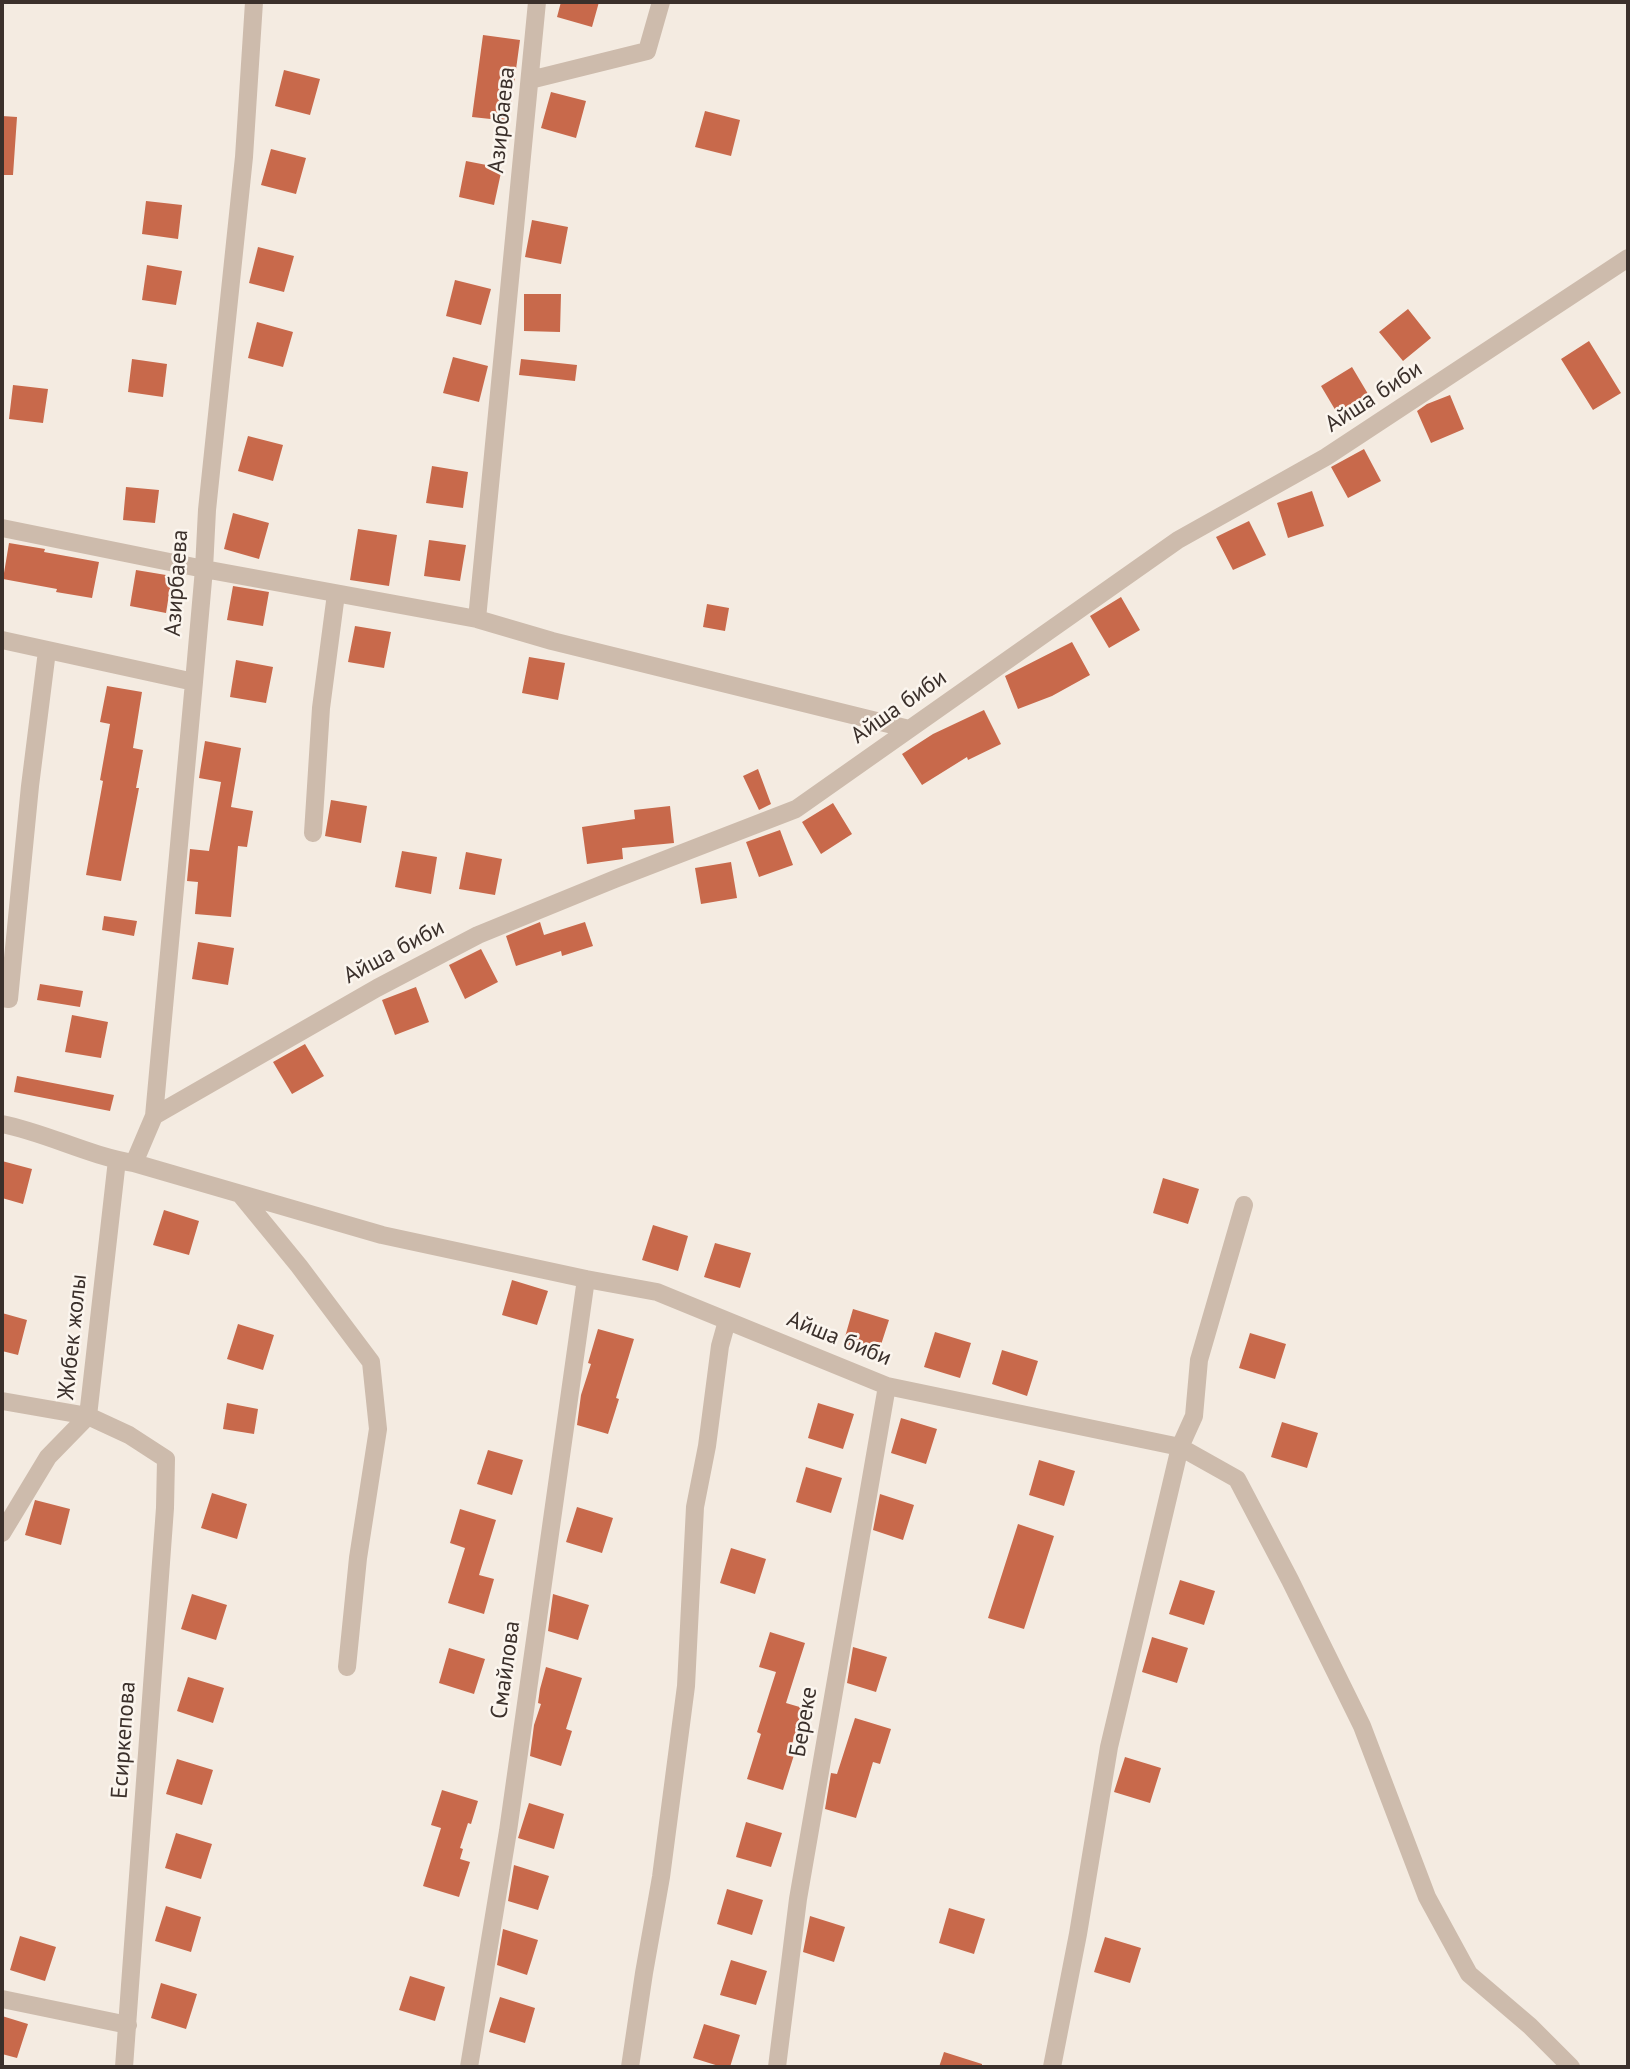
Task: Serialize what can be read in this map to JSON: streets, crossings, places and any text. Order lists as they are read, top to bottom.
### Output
{
  "streets": {
    "street": [
      "Азирбаева",
      "Айша биби",
      "Жибек жолы",
      "Смайлова",
      "Береке",
      "Есиркепова"
    ]
  },
  "crossings": [
    ["Азирбаева", "Айша биби"],
    ["Азирбаева", "Жибек жолы"],
    ["Айша биби", "Жибек жолы"],
    ["Айша биби", "Смайлова"],
    ["Айша биби", "Береке"],
    ["Жибек жолы", "Есиркепова"]
  ]
}
